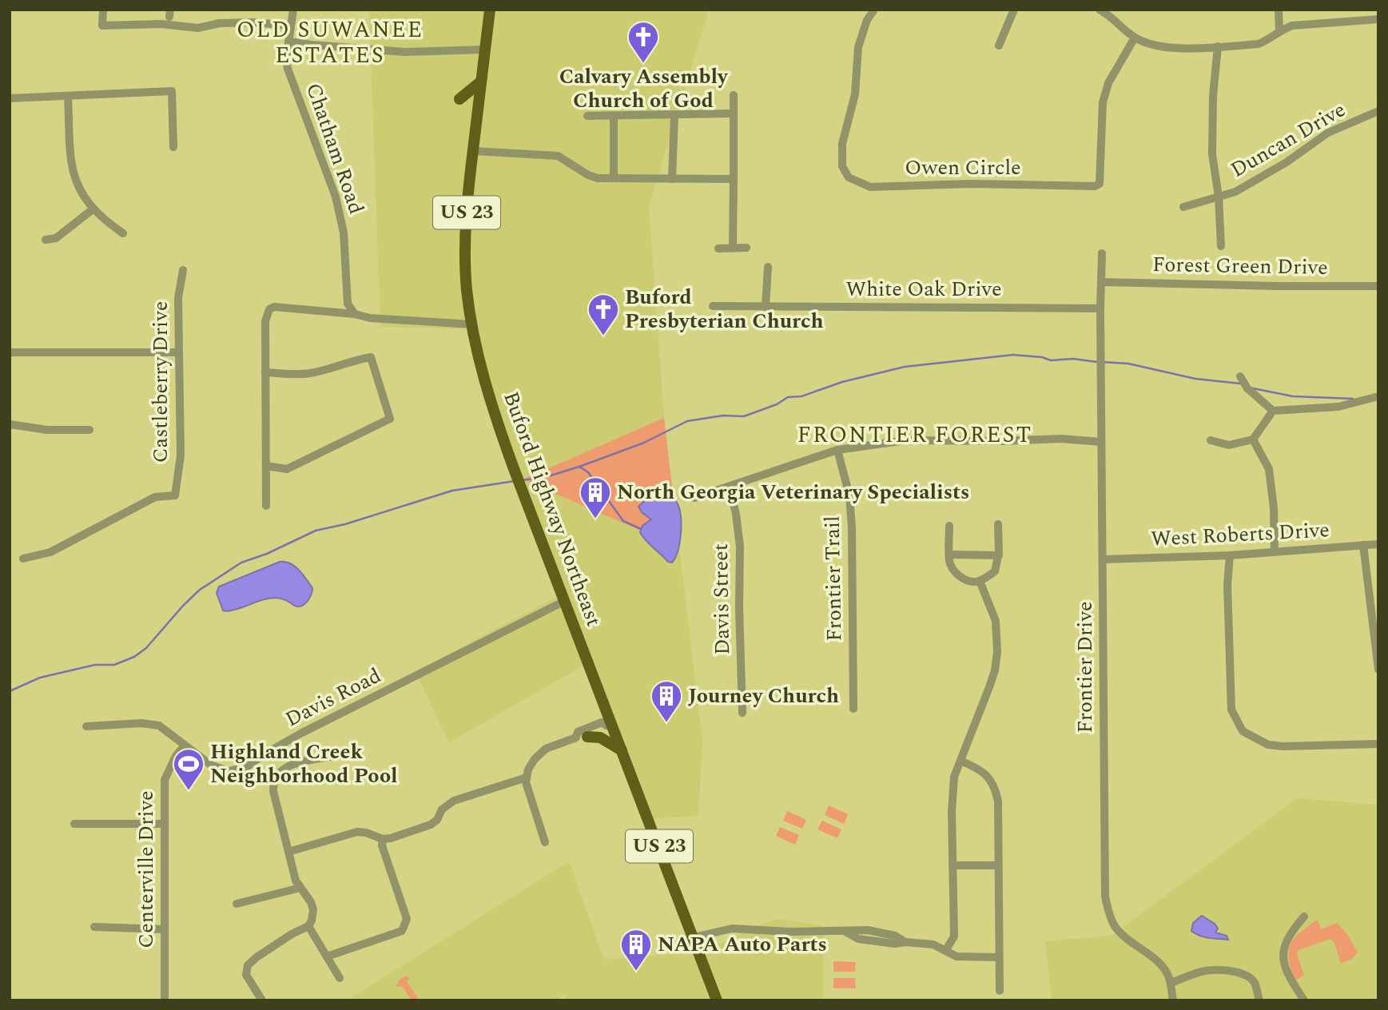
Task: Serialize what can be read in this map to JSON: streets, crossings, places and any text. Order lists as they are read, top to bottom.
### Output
{
  "streets": {
    "main road": ["US 23", "Buford Highway Northeast"],
    "street": [
      "Duncan Drive",
      "Chatham Road",
      "Owen Circle",
      "Forest Green Drive",
      "White Oak Drive",
      "Castleberry Drive",
      "West Roberts Drive",
      "Frontier Trail",
      "Davis Street",
      "Frontier Drive",
      "Davis Road",
      "Centerville Drive"
    ]
  },
  "crossings": [
    ["Forest Green Drive", "Frontier Drive"],
    ["White Oak Drive", "Frontier Drive"],
    ["Buford Highway Northeast", "Davis Road"],
    ["West Roberts Drive", "Frontier Drive"],
    ["Davis Road", "Centerville Drive"]
  ],
  "districts": ["OLD SUWANEE ESTATES", "FRONTIER FOREST"],
  "places": {
    "church": ["Calvary Assembly Church of God", "Buford Presbyterian Church"],
    "building": ["North Georgia Veterinary Specialists", "Journey Church", "NAPA Auto Parts"],
    "sports": ["Highland Creek Neighborhood Pool"]
  }
}
